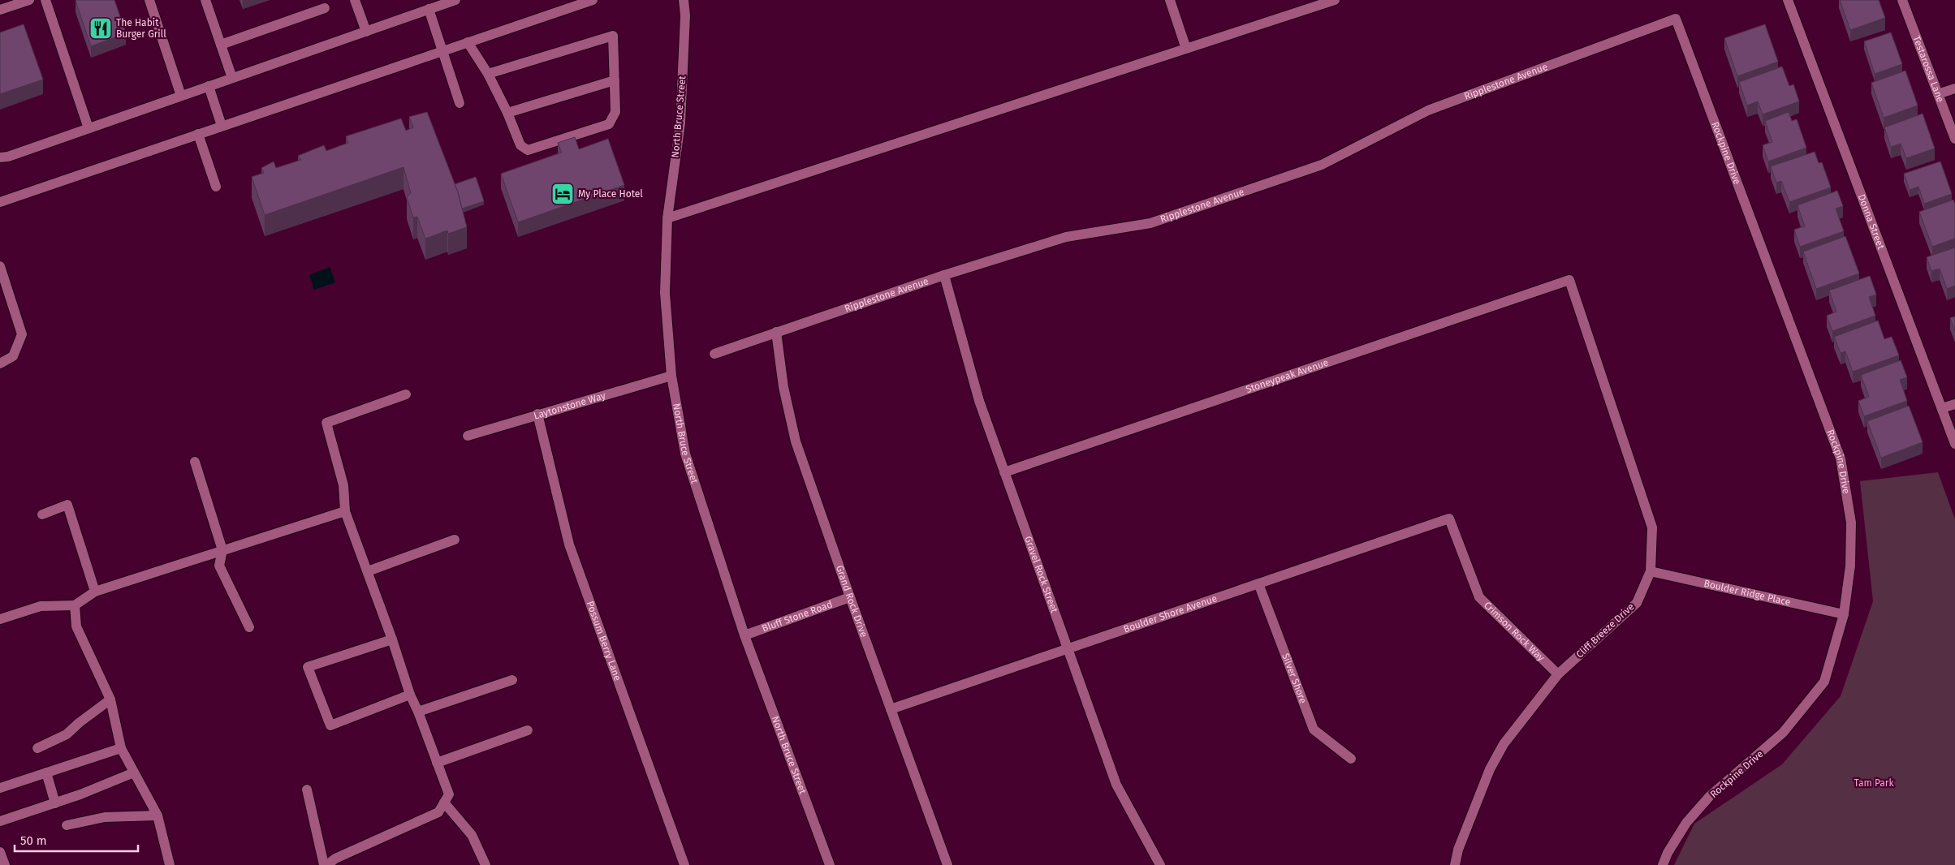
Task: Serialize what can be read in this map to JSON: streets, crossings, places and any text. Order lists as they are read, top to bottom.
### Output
{
  "streets": {
    "street": [
      "Testarossa Lane",
      "Ripplestone Avenue",
      "North Bruce Street",
      "Rockpine Drive",
      "Donna Street",
      "Stoneypeak Avenue",
      "Laytonstone Way",
      "Gravel Rock Street",
      "Boulder Ridge Place",
      "Grand Rock Drive",
      "Boulder Shore Avenue",
      "Bluff Stone Road",
      "Cliff Breeze Drive",
      "Crimson Rock Way",
      "Possum Berry Lane",
      "Silver Shore"
    ]
  },
  "crossings": [
    ["Ripplestone Avenue", "Rockpine Drive"],
    ["Ripplestone Avenue", "Gravel Rock Street"],
    ["Ripplestone Avenue", "Grand Rock Drive"],
    ["North Bruce Street", "Laytonstone Way"],
    ["North Bruce Street", "Bluff Stone Road"],
    ["Rockpine Drive", "Boulder Ridge Place"],
    ["Stoneypeak Avenue", "Gravel Rock Street"],
    ["Stoneypeak Avenue", "Cliff Breeze Drive"],
    ["Laytonstone Way", "Possum Berry Lane"],
    ["Gravel Rock Street", "Boulder Shore Avenue"],
    ["Boulder Ridge Place", "Cliff Breeze Drive"],
    ["Grand Rock Drive", "Boulder Shore Avenue"],
    ["Grand Rock Drive", "Bluff Stone Road"],
    ["Boulder Shore Avenue", "Crimson Rock Way"],
    ["Boulder Shore Avenue", "Silver Shore"],
    ["Cliff Breeze Drive", "Crimson Rock Way"]
  ],
  "parks": ["Tam Park"],
  "places": {
    "restaurant": ["The Habit Burger Grill"],
    "hotel": ["My Place Hotel"]
  },
  "scale_bar": "50 m"
}
